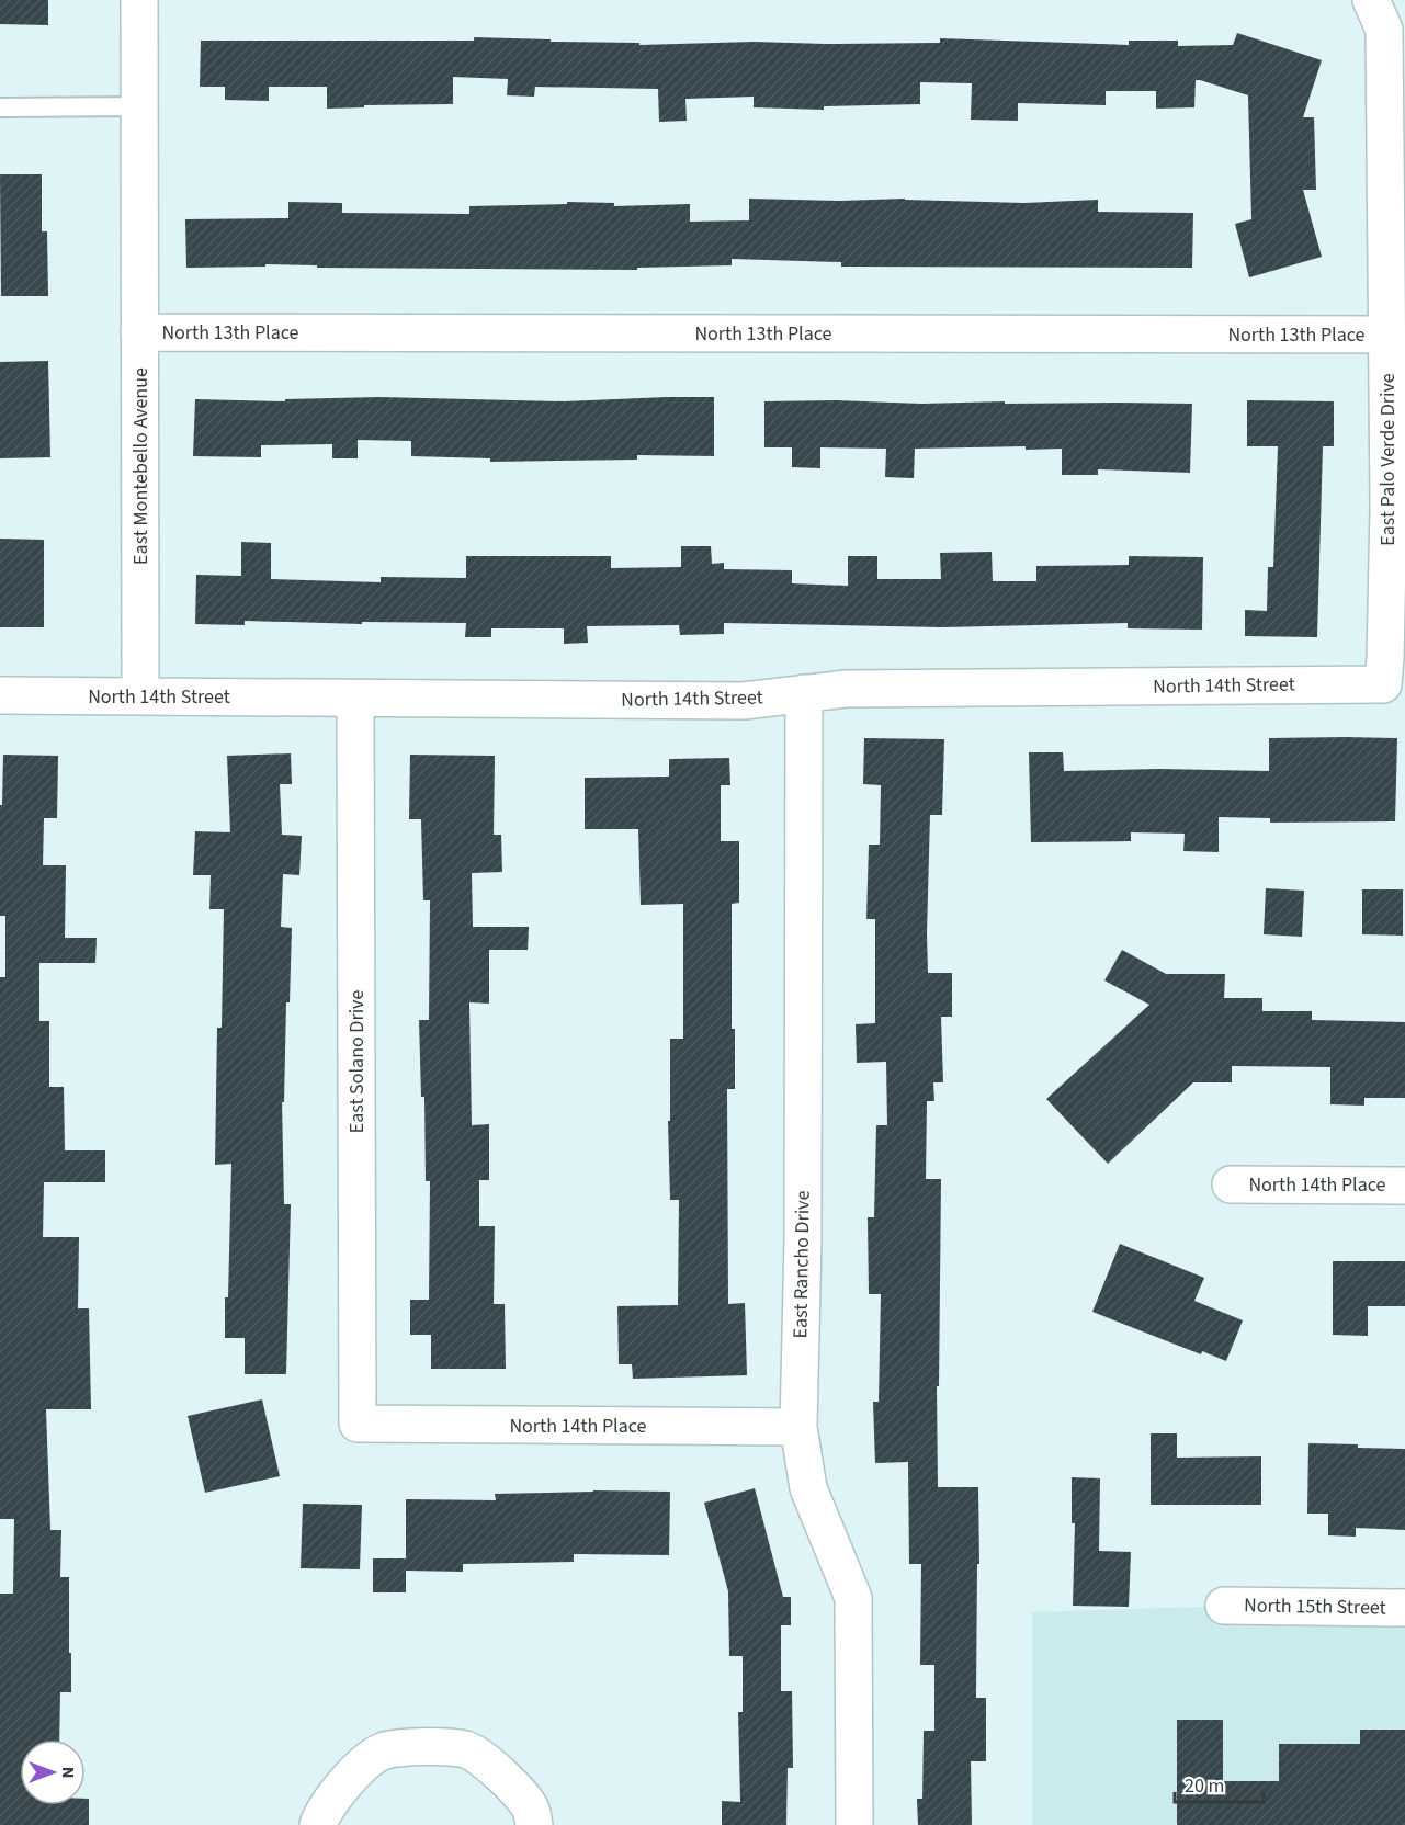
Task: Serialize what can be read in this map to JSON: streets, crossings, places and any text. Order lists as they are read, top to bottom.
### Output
{
  "streets": {
    "street": [
      "North 13th Place",
      "East Palo Verde Drive",
      "East Montebello Avenue",
      "North 14th Street",
      "East Solano Drive",
      "North 14th Place",
      "East Rancho Drive",
      "North 15th Street"
    ]
  },
  "crossings": [
    ["North 13th Place", "East Palo Verde Drive"],
    ["North 13th Place", "East Montebello Avenue"],
    ["East Palo Verde Drive", "North 14th Street"],
    ["East Montebello Avenue", "North 14th Street"],
    ["North 14th Street", "East Solano Drive"],
    ["North 14th Street", "East Rancho Drive"],
    ["East Solano Drive", "North 14th Place"],
    ["North 14th Place", "East Rancho Drive"]
  ],
  "scale_bar": "20 m",
  "north": "right"
}
